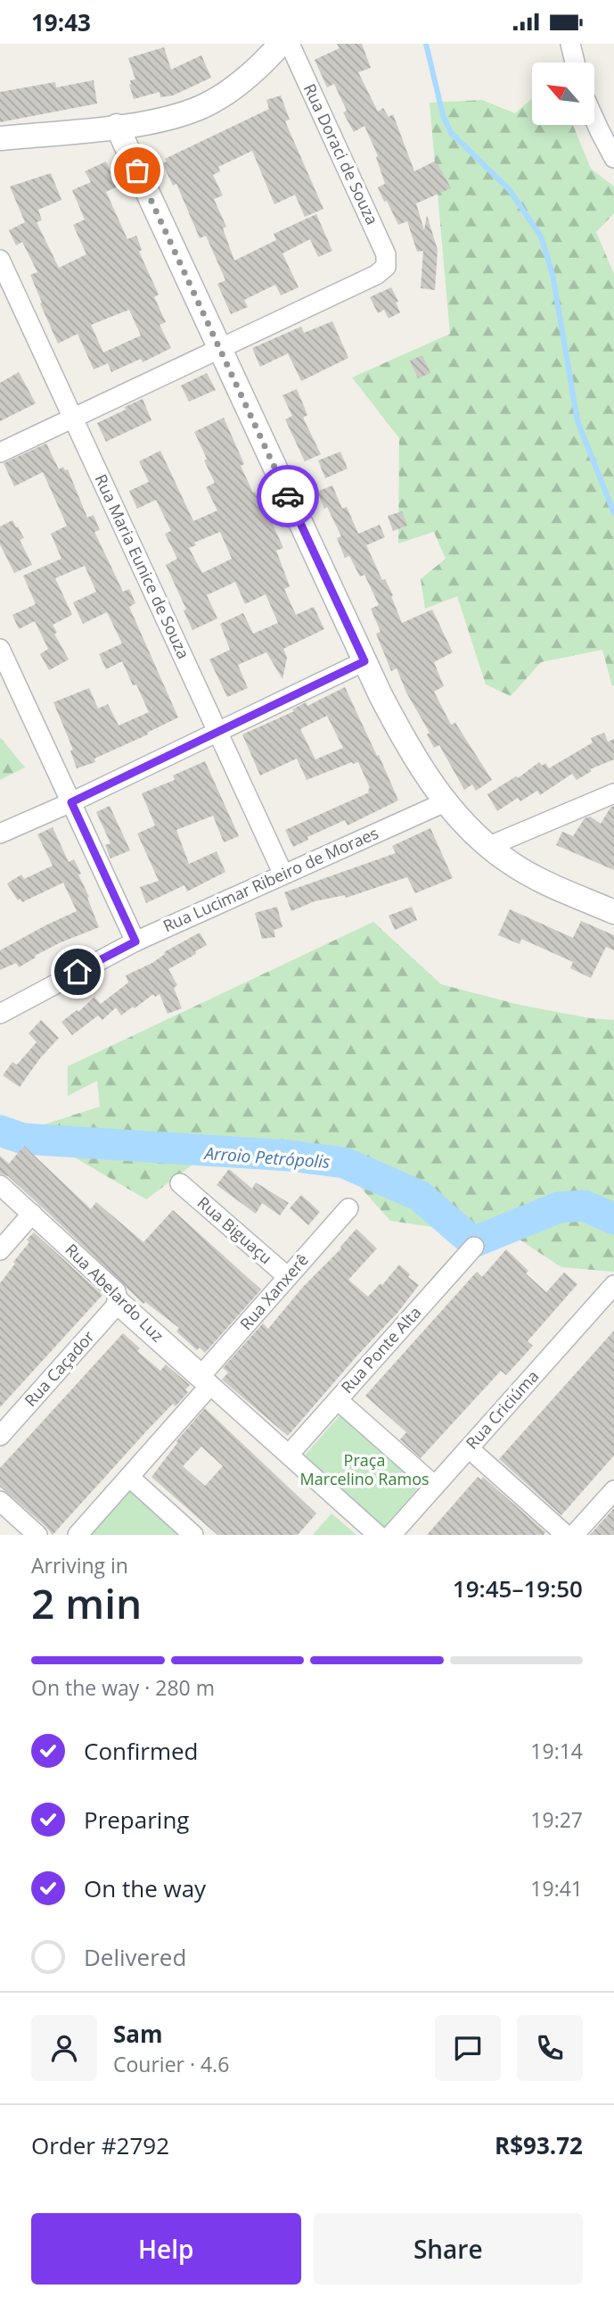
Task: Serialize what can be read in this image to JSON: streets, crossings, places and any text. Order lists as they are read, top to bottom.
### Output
{
  "streets": {
    "street": [
      "Rua Doraci de Souza",
      "Rua Maria Eunice de Souza",
      "Rua Lucimar Ribeiro de Moraes",
      "Rua Biguaçu",
      "Rua Xanxerê",
      "Rua Abelardo Luz",
      "Rua Ponte Alta",
      "Rua Caçador",
      "Rua Criciúma"
    ]
  },
  "crossings": [
    ["Rua Maria Eunice de Souza", "Rua Lucimar Ribeiro de Moraes"],
    ["Rua Biguaçu", "Rua Xanxerê"],
    ["Rua Xanxerê", "Rua Abelardo Luz"],
    ["Rua Abelardo Luz", "Rua Caçador"]
  ],
  "water": ["Arroio Petrópolis"],
  "parks": ["Praça Marcelino Ramos"],
  "north": "top left",
  "page": {
    "status": "19:43",
    "heading": ["2 min", "Arriving in", "19:45–19:50"],
    "panel": [
      "Sam",
      "Courier · 4.6",
      "Order #2792",
      "R$93.72"
    ],
    "bar": "On the way · 280 m",
    "list": [
      ["Confirmed", "19:14"],
      ["Preparing", "19:27"],
      ["On the way", "19:41"],
      "Delivered"
    ],
    "buttons": ["Help", "Share"]
  }
}
